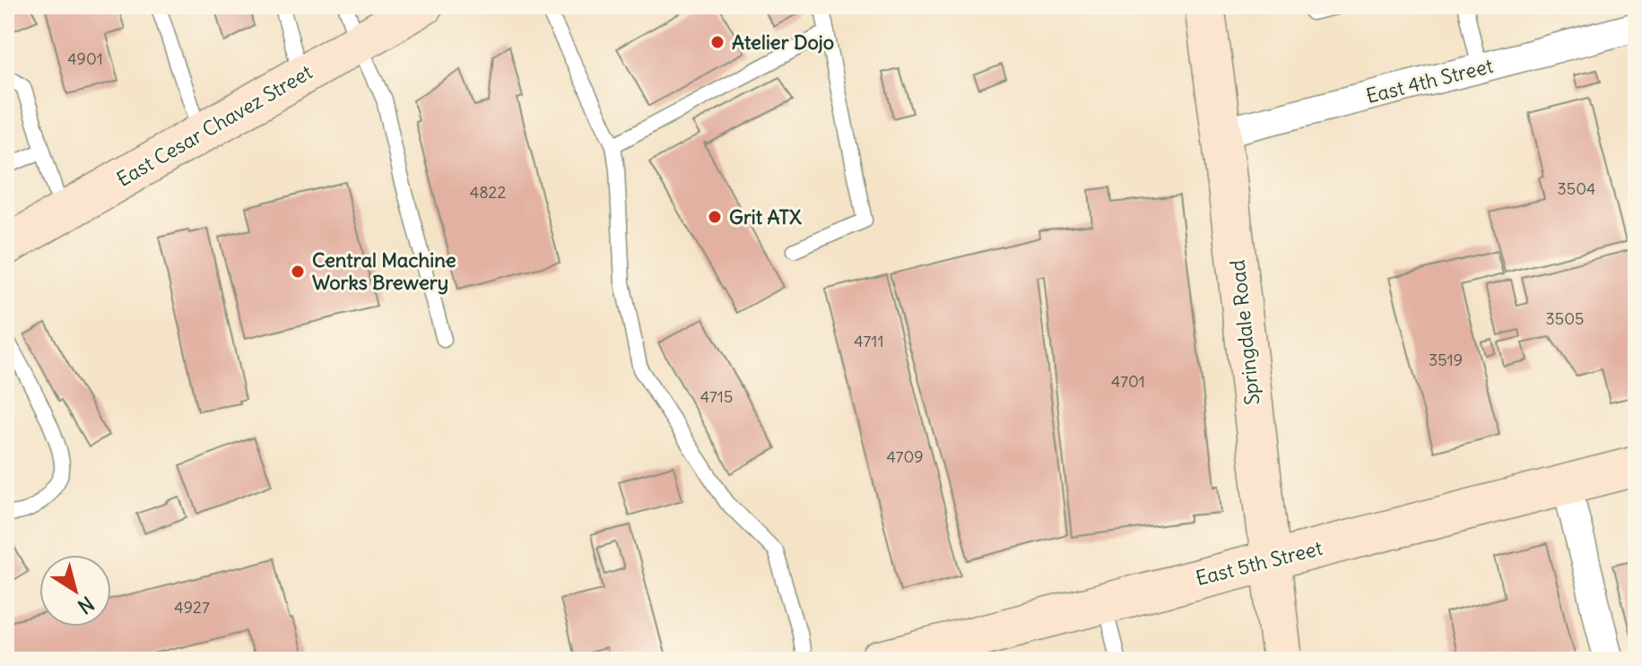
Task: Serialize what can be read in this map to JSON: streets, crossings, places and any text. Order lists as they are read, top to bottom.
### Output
{
  "streets": {
    "main road": ["East Cesar Chavez Street", "Springdale Road", "East 5th Street"],
    "street": ["East 4th Street"]
  },
  "crossings": [
    ["East 4th Street", "Springdale Road"],
    ["Springdale Road", "East 5th Street"]
  ],
  "places": ["Atelier Dojo", "Grit ATX", "Central Machine Works Brewery"],
  "house_numbers": [
    "4901",
    "3504",
    "4822",
    "3505",
    "4711",
    "3519",
    "4701",
    "4715",
    "4709",
    "4927"
  ],
  "north": "bottom right"
}
